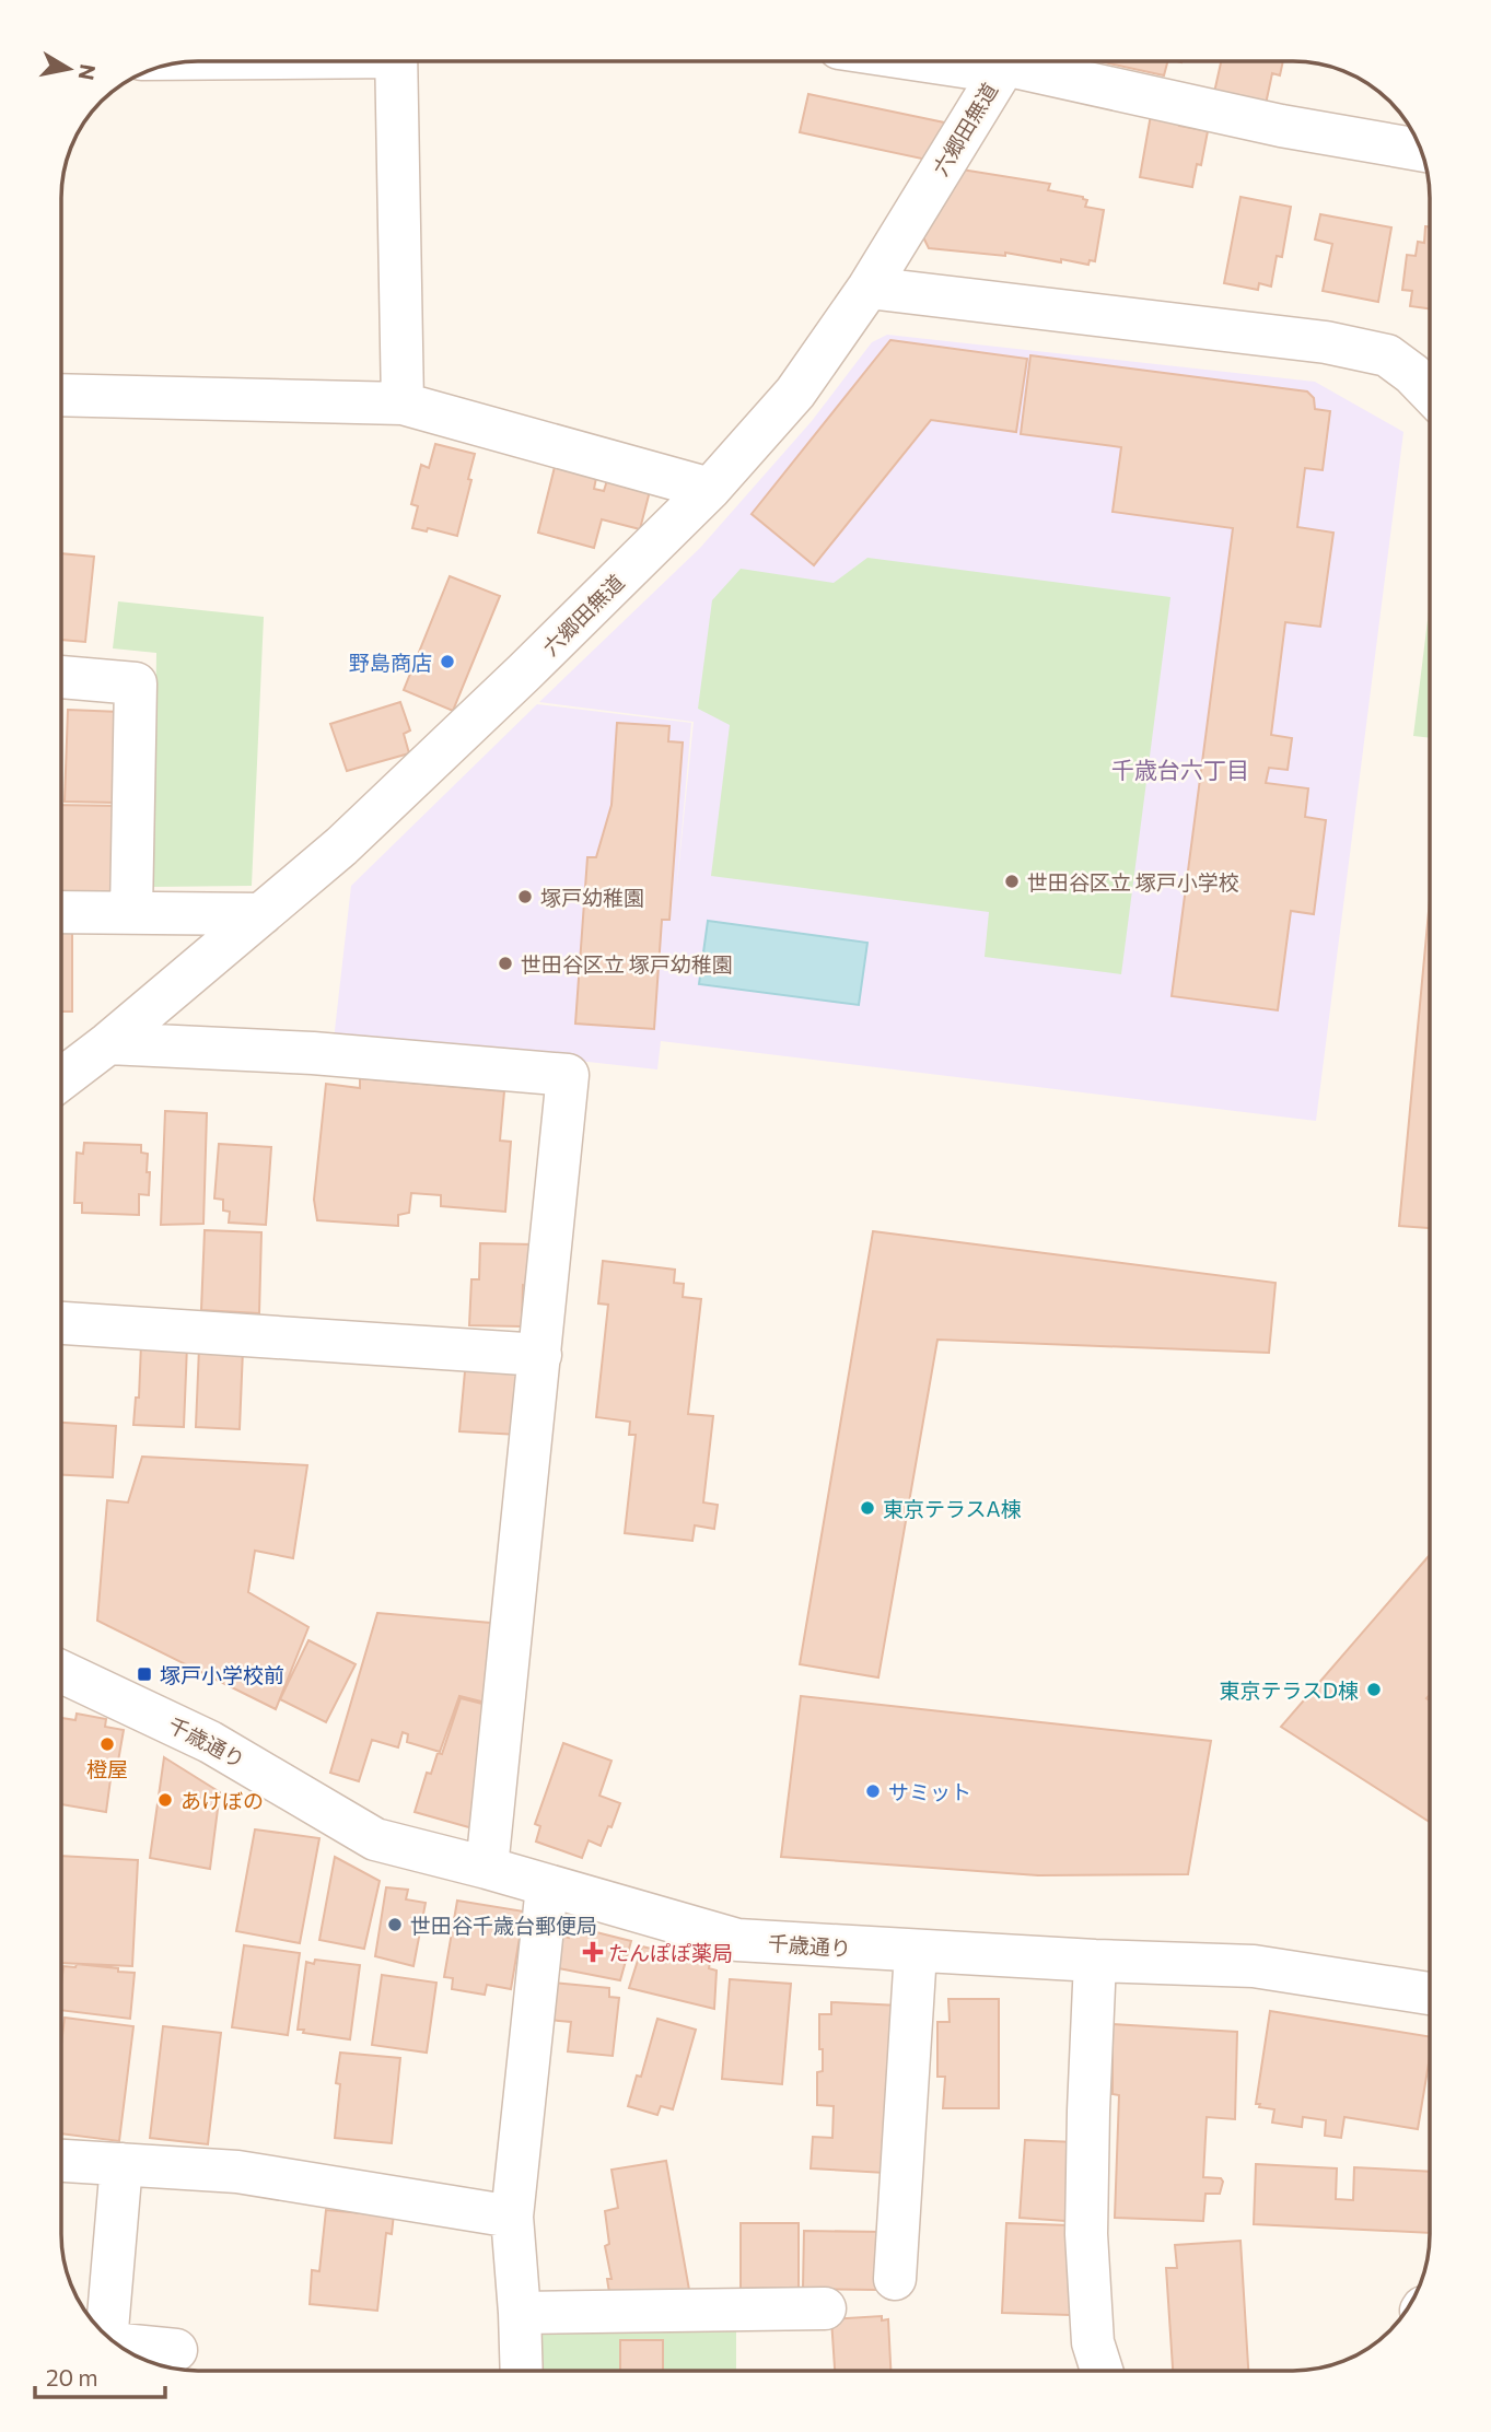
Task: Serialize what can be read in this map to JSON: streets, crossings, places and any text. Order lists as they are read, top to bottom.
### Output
{
  "streets": {
    "street": ["六郷田無道", "千歳通り"]
  },
  "districts": ["千歳台六丁目"],
  "places": {
    "other": [
      "野島商店",
      "世田谷区立 塚戸小学校",
      "塚戸幼稚園",
      "世田谷区立 塚戸幼稚園",
      "東京テラスA棟",
      "東京テラスD棟",
      "橙屋",
      "サミット",
      "あけぼの",
      "世田谷千歳台郵便局"
    ],
    "transit": ["塚戸小学校前"],
    "health": ["たんぽぽ薬局"]
  },
  "scale_bar": "20 m",
  "north": "right"
}
